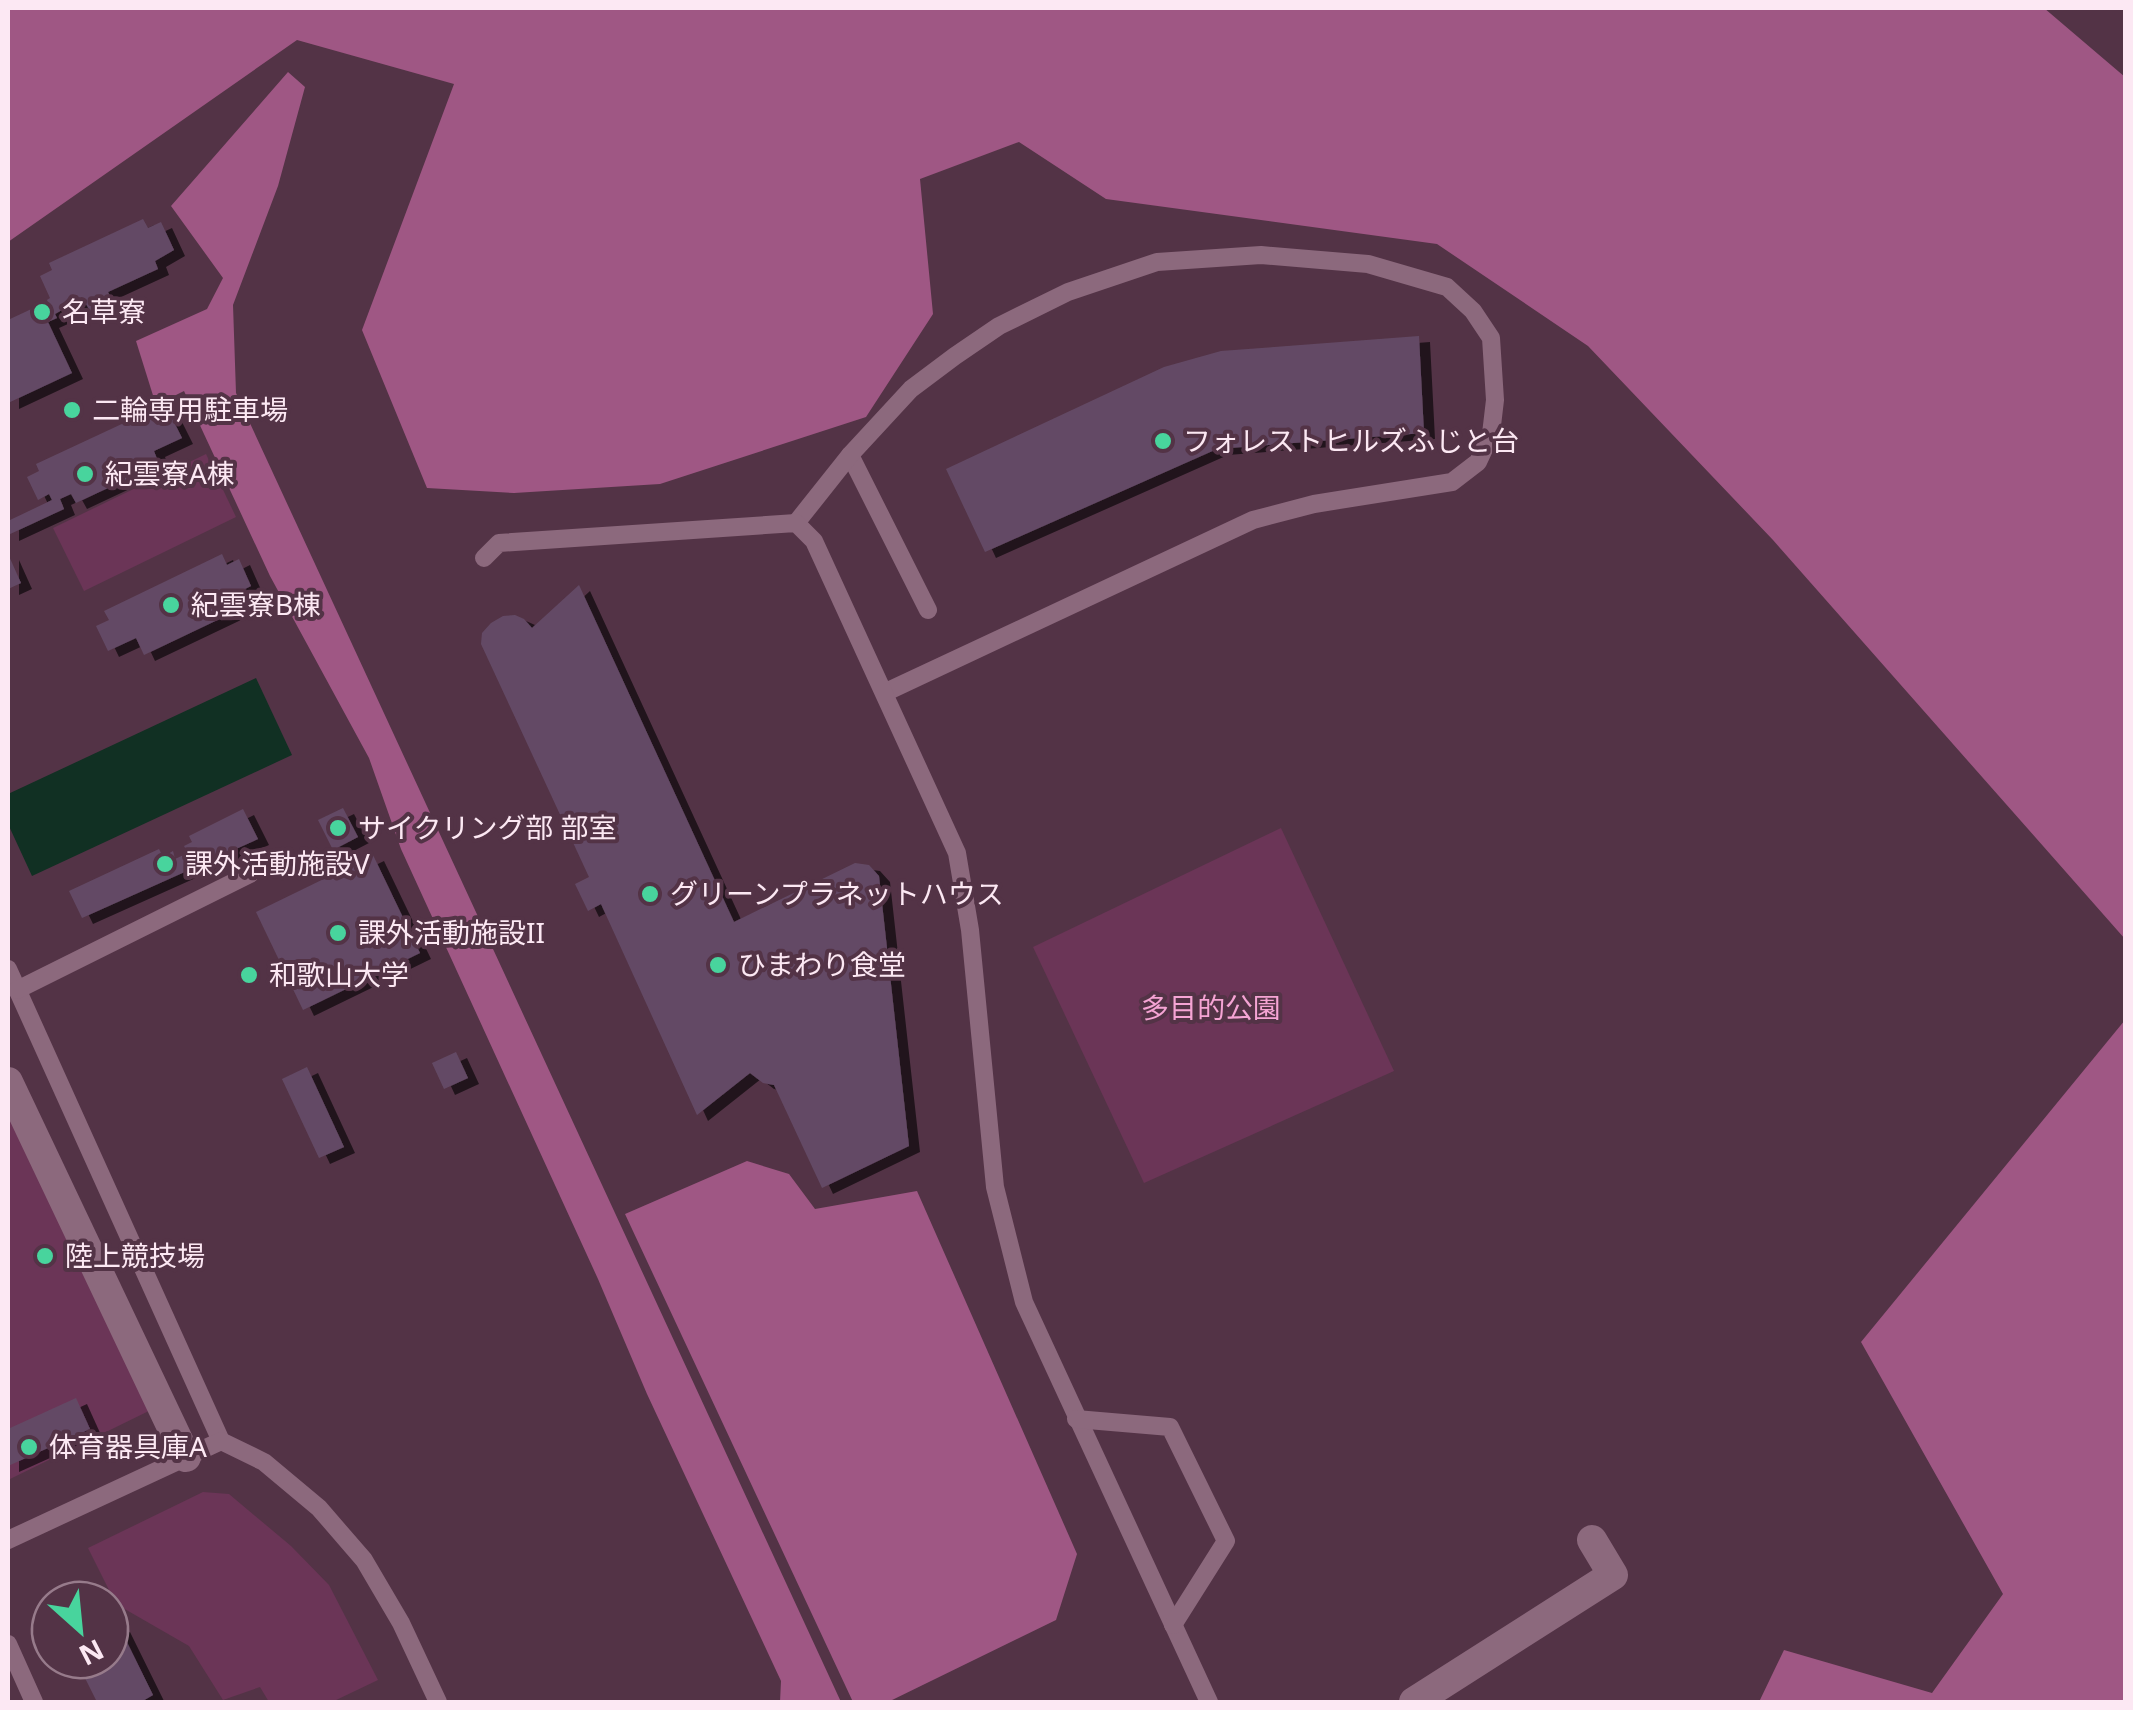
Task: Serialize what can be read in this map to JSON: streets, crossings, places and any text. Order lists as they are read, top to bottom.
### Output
{
  "parks": ["多目的公園"],
  "places": [
    "名草寮",
    "二輪専用駐車場",
    "フォレストヒルズふじと台",
    "紀雲寮A棟",
    "紀雲寮B棟",
    "サイクリング部 部室",
    "課外活動施設V",
    "グリーンプラネットハウス",
    "課外活動施設II",
    "ひまわり食堂",
    "和歌山大学",
    "陸上競技場",
    "体育器具庫A"
  ],
  "north": "bottom right"
}
